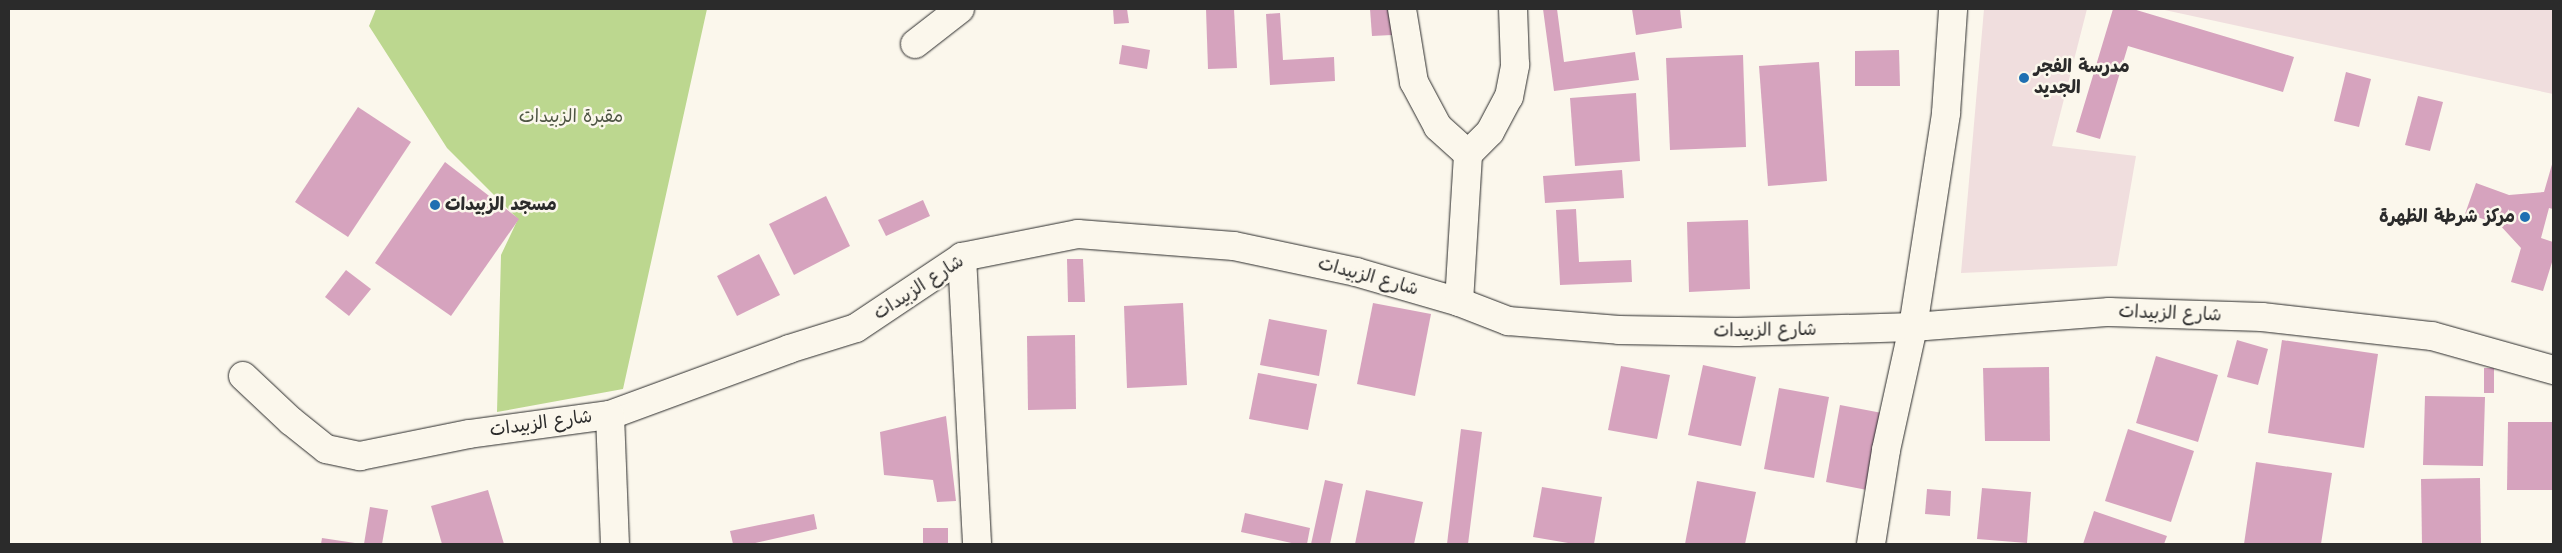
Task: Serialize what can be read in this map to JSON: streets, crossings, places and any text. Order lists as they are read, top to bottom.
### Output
{
  "streets": {
    "street": ["شارع الزبيدات"]
  },
  "parks": ["مقبرة الزبيدات"],
  "places": ["مدرسة الفجر الجديد", "مسجد الزبيدات", "مركز شرطة الظهرة"]
}
